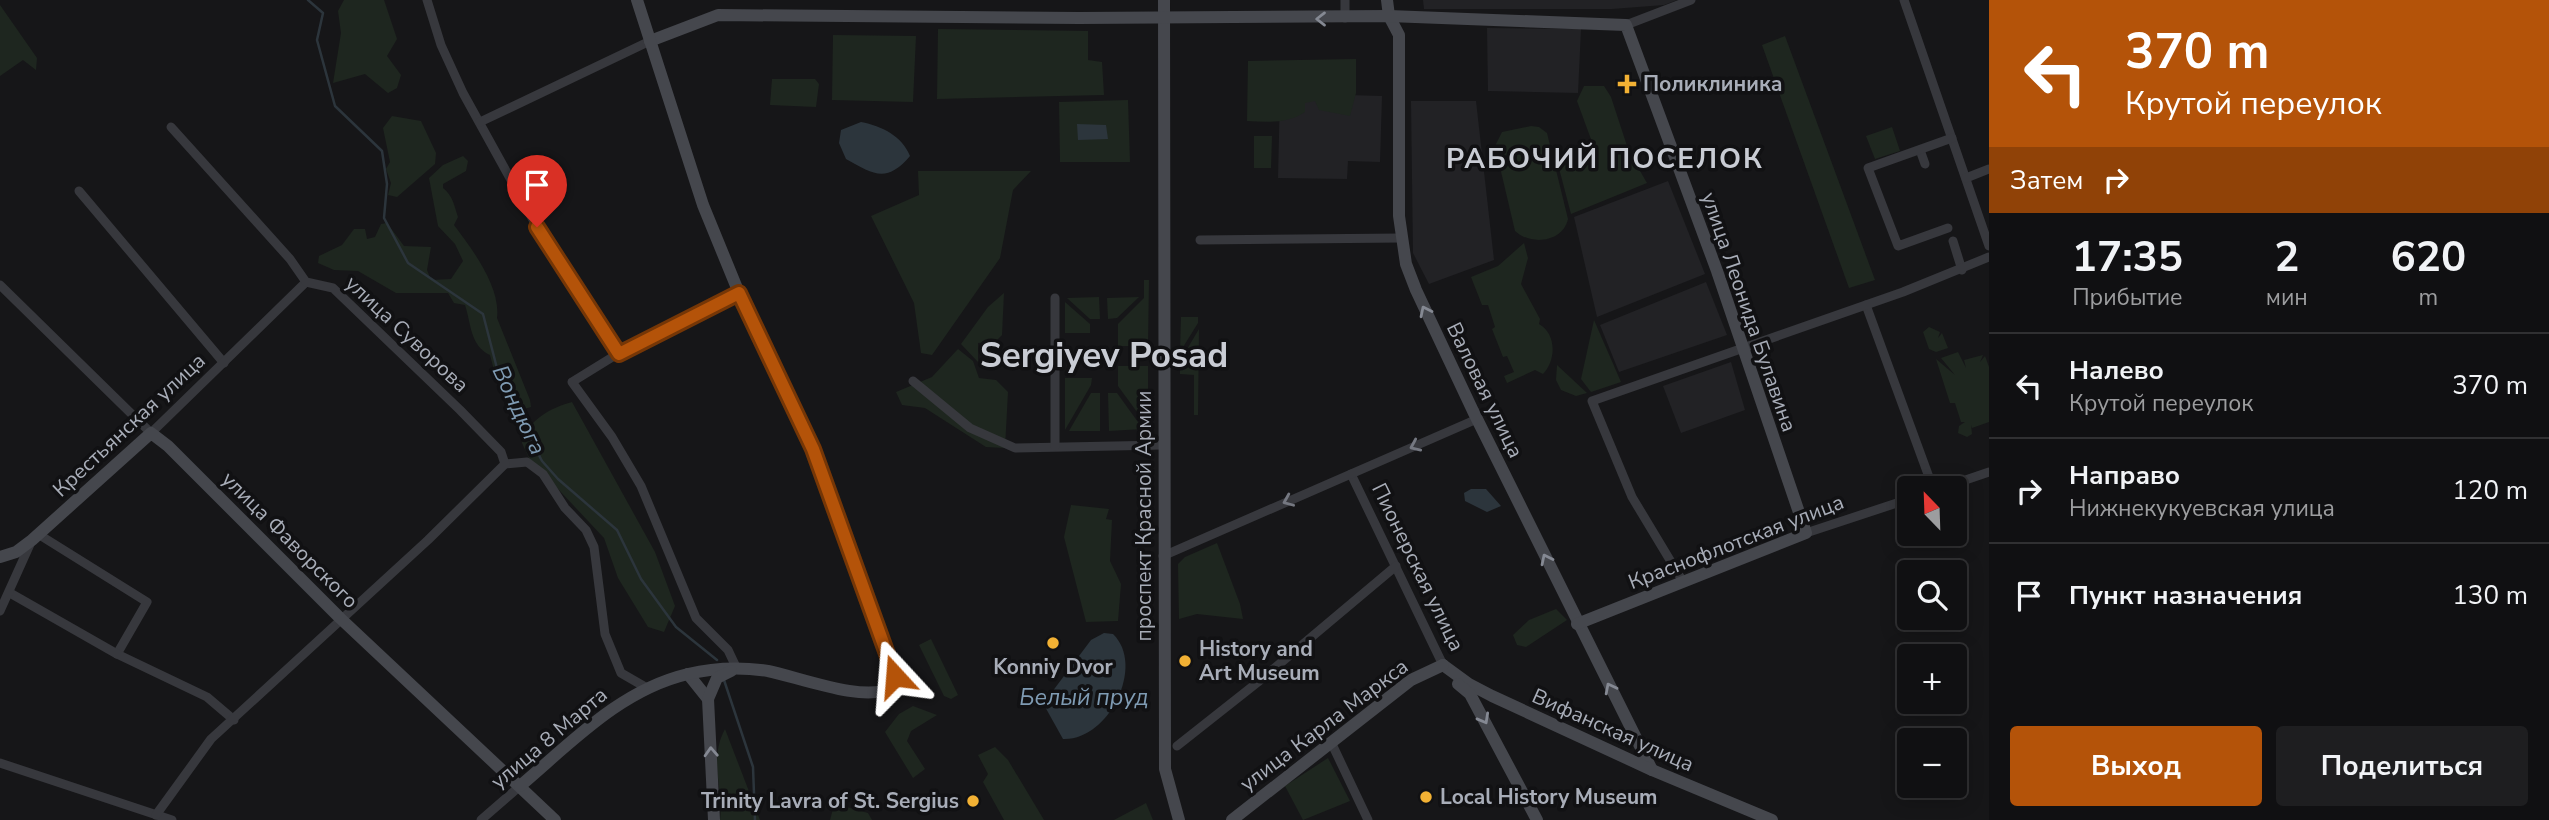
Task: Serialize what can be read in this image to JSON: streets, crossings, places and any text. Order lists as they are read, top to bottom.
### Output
{
  "streets": {
    "main road": [
      "улица Леонида Булавина",
      "Валовая улица",
      "Крестьянская улица",
      "проспект Красной Армии",
      "улица Фаворского",
      "Краснофлотская улица",
      "Пионерская улица",
      "улица Карла Маркса",
      "Вифанская улица",
      "улица 8 Марта"
    ],
    "street": ["улица Суворова"]
  },
  "crossings": [
    ["улица Леонида Булавина", "Краснофлотская улица"],
    ["улица Суворова", "Крестьянская улица"],
    ["Валовая улица", "Краснофлотская улица"],
    ["Валовая улица", "Вифанская улица"],
    ["Крестьянская улица", "улица Фаворского"],
    ["улица Фаворского", "улица 8 Марта"],
    ["Пионерская улица", "улица Карла Маркса"],
    ["Пионерская улица", "Вифанская улица"],
    ["улица Карла Маркса", "Вифанская улица"]
  ],
  "one_way": ["Валовая улица", "Пионерская улица"],
  "districts": ["РАБОЧИЙ ПОСЕЛОК", "Sergiyev Posad"],
  "water": ["Вондюга", "Белый пруд"],
  "places": {
    "health": ["Поликлиника"],
    "other": [
      "Konniy Dvor",
      "History and Art Museum",
      "Local History Museum",
      "Trinity Lavra of St. Sergius"
    ]
  },
  "north": "top left",
  "page": {
    "turn": ["370 m", "Крутой переулок"],
    "then": "Затем",
    "eta": [
      "17:35",
      "Прибытие",
      "2",
      "мин",
      "620",
      "m"
    ],
    "list": [
      {
        "name": "Налево",
        "note": "Крутой переулок",
        "value": "370 m"
      },
      {
        "name": "Направо",
        "note": "Нижнекукуевская улица",
        "value": "120 m"
      },
      {
        "name": "Пункт назначения",
        "value": "130 m"
      }
    ],
    "map_buttons": ["+", "−"],
    "buttons": ["Выход", "Поделиться"]
  }
}
